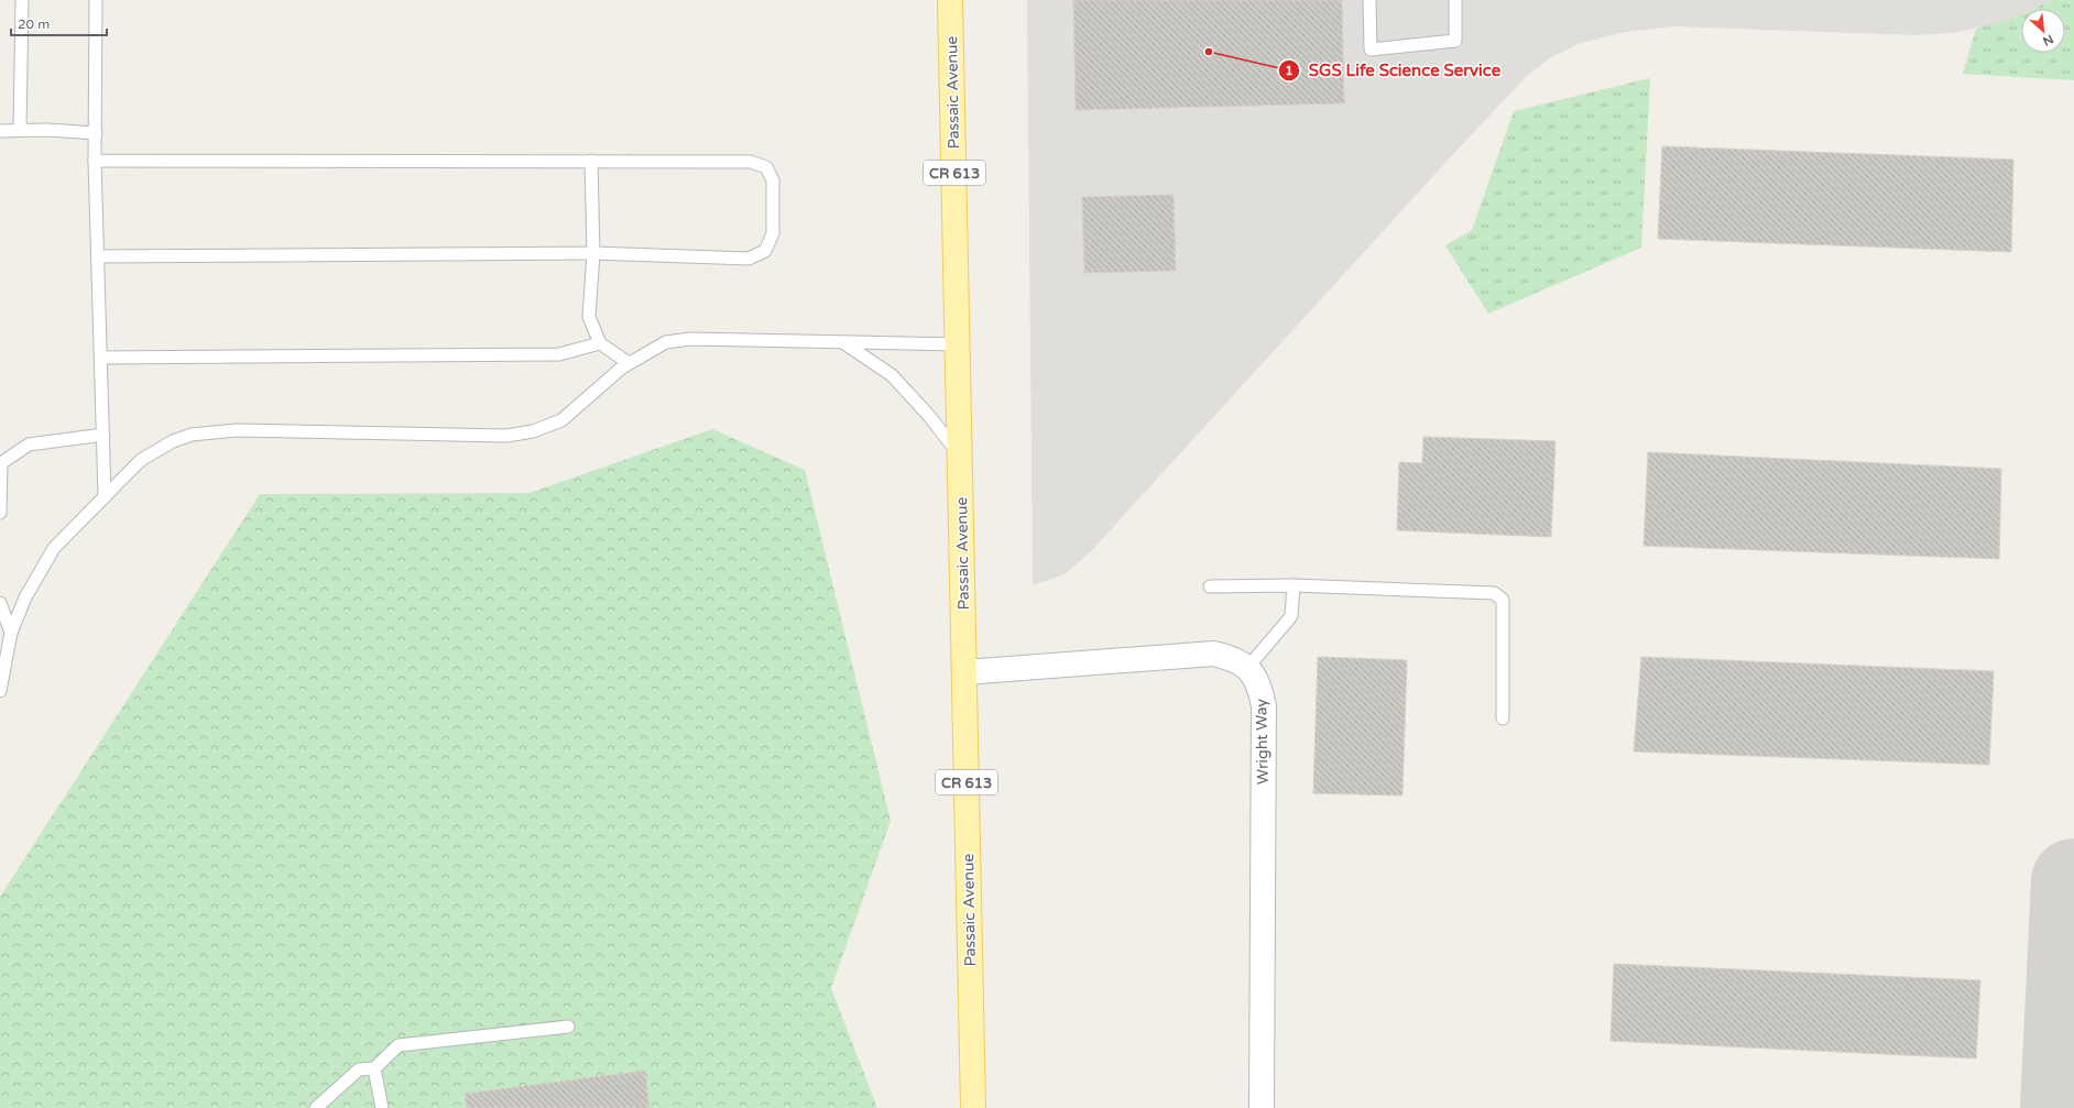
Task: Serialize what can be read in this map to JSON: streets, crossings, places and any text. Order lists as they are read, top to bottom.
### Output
{
  "streets": {
    "main road": ["Passaic Avenue", "CR 613"],
    "street": ["Wright Way"]
  },
  "places": ["SGS Life Science Service"],
  "scale_bar": "20 m",
  "north": "bottom right"
}
